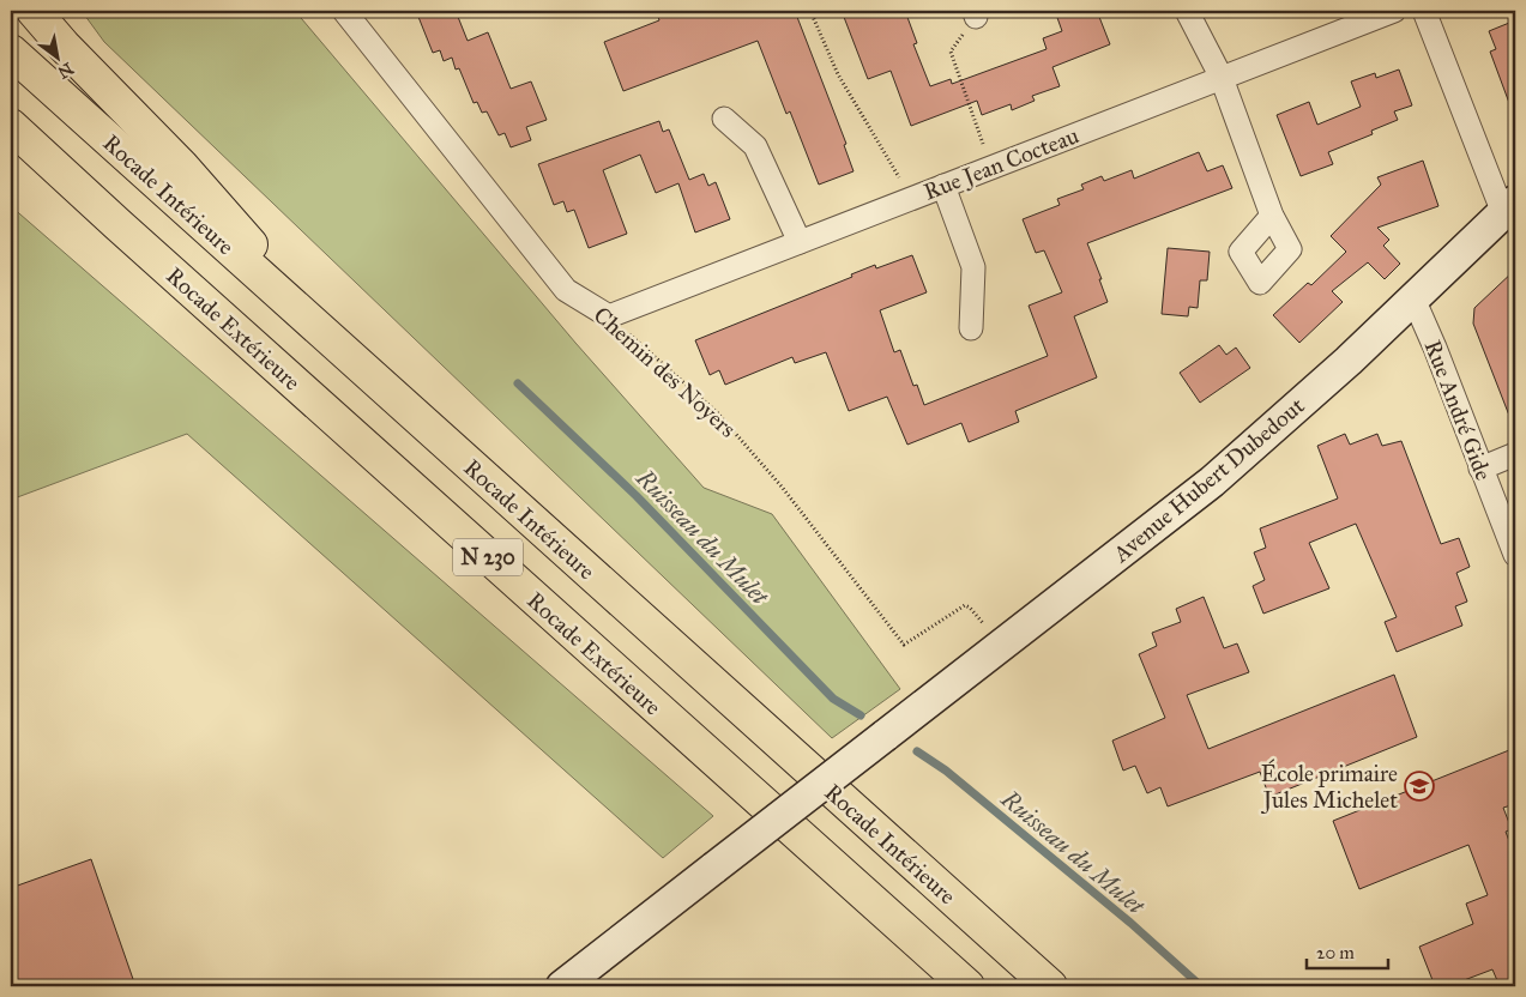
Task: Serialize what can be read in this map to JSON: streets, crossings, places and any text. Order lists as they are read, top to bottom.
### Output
{
  "streets": {
    "highway": ["Rocade Intérieure", "Rocade Extérieure", "N 230"],
    "main road": ["Avenue Hubert Dubedout"],
    "street": ["Rue Jean Cocteau", "Chemin des Noyers", "Rue André Gide"]
  },
  "crossings": [
    ["Rue Jean Cocteau", "Chemin des Noyers"],
    ["Rue André Gide", "Avenue Hubert Dubedout"]
  ],
  "water": ["Ruisseau du Mulet"],
  "places": {
    "school or university": ["École primaire Jules Michelet"]
  },
  "scale_bar": "20 m",
  "north": "bottom right"
}
